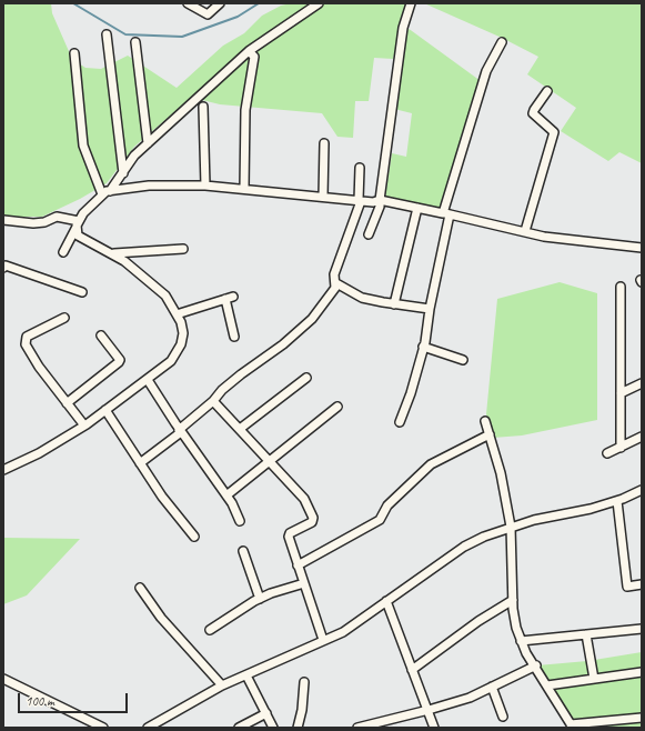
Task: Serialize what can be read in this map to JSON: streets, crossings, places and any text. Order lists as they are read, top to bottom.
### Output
{
  "scale_bar": "100 m"
}
